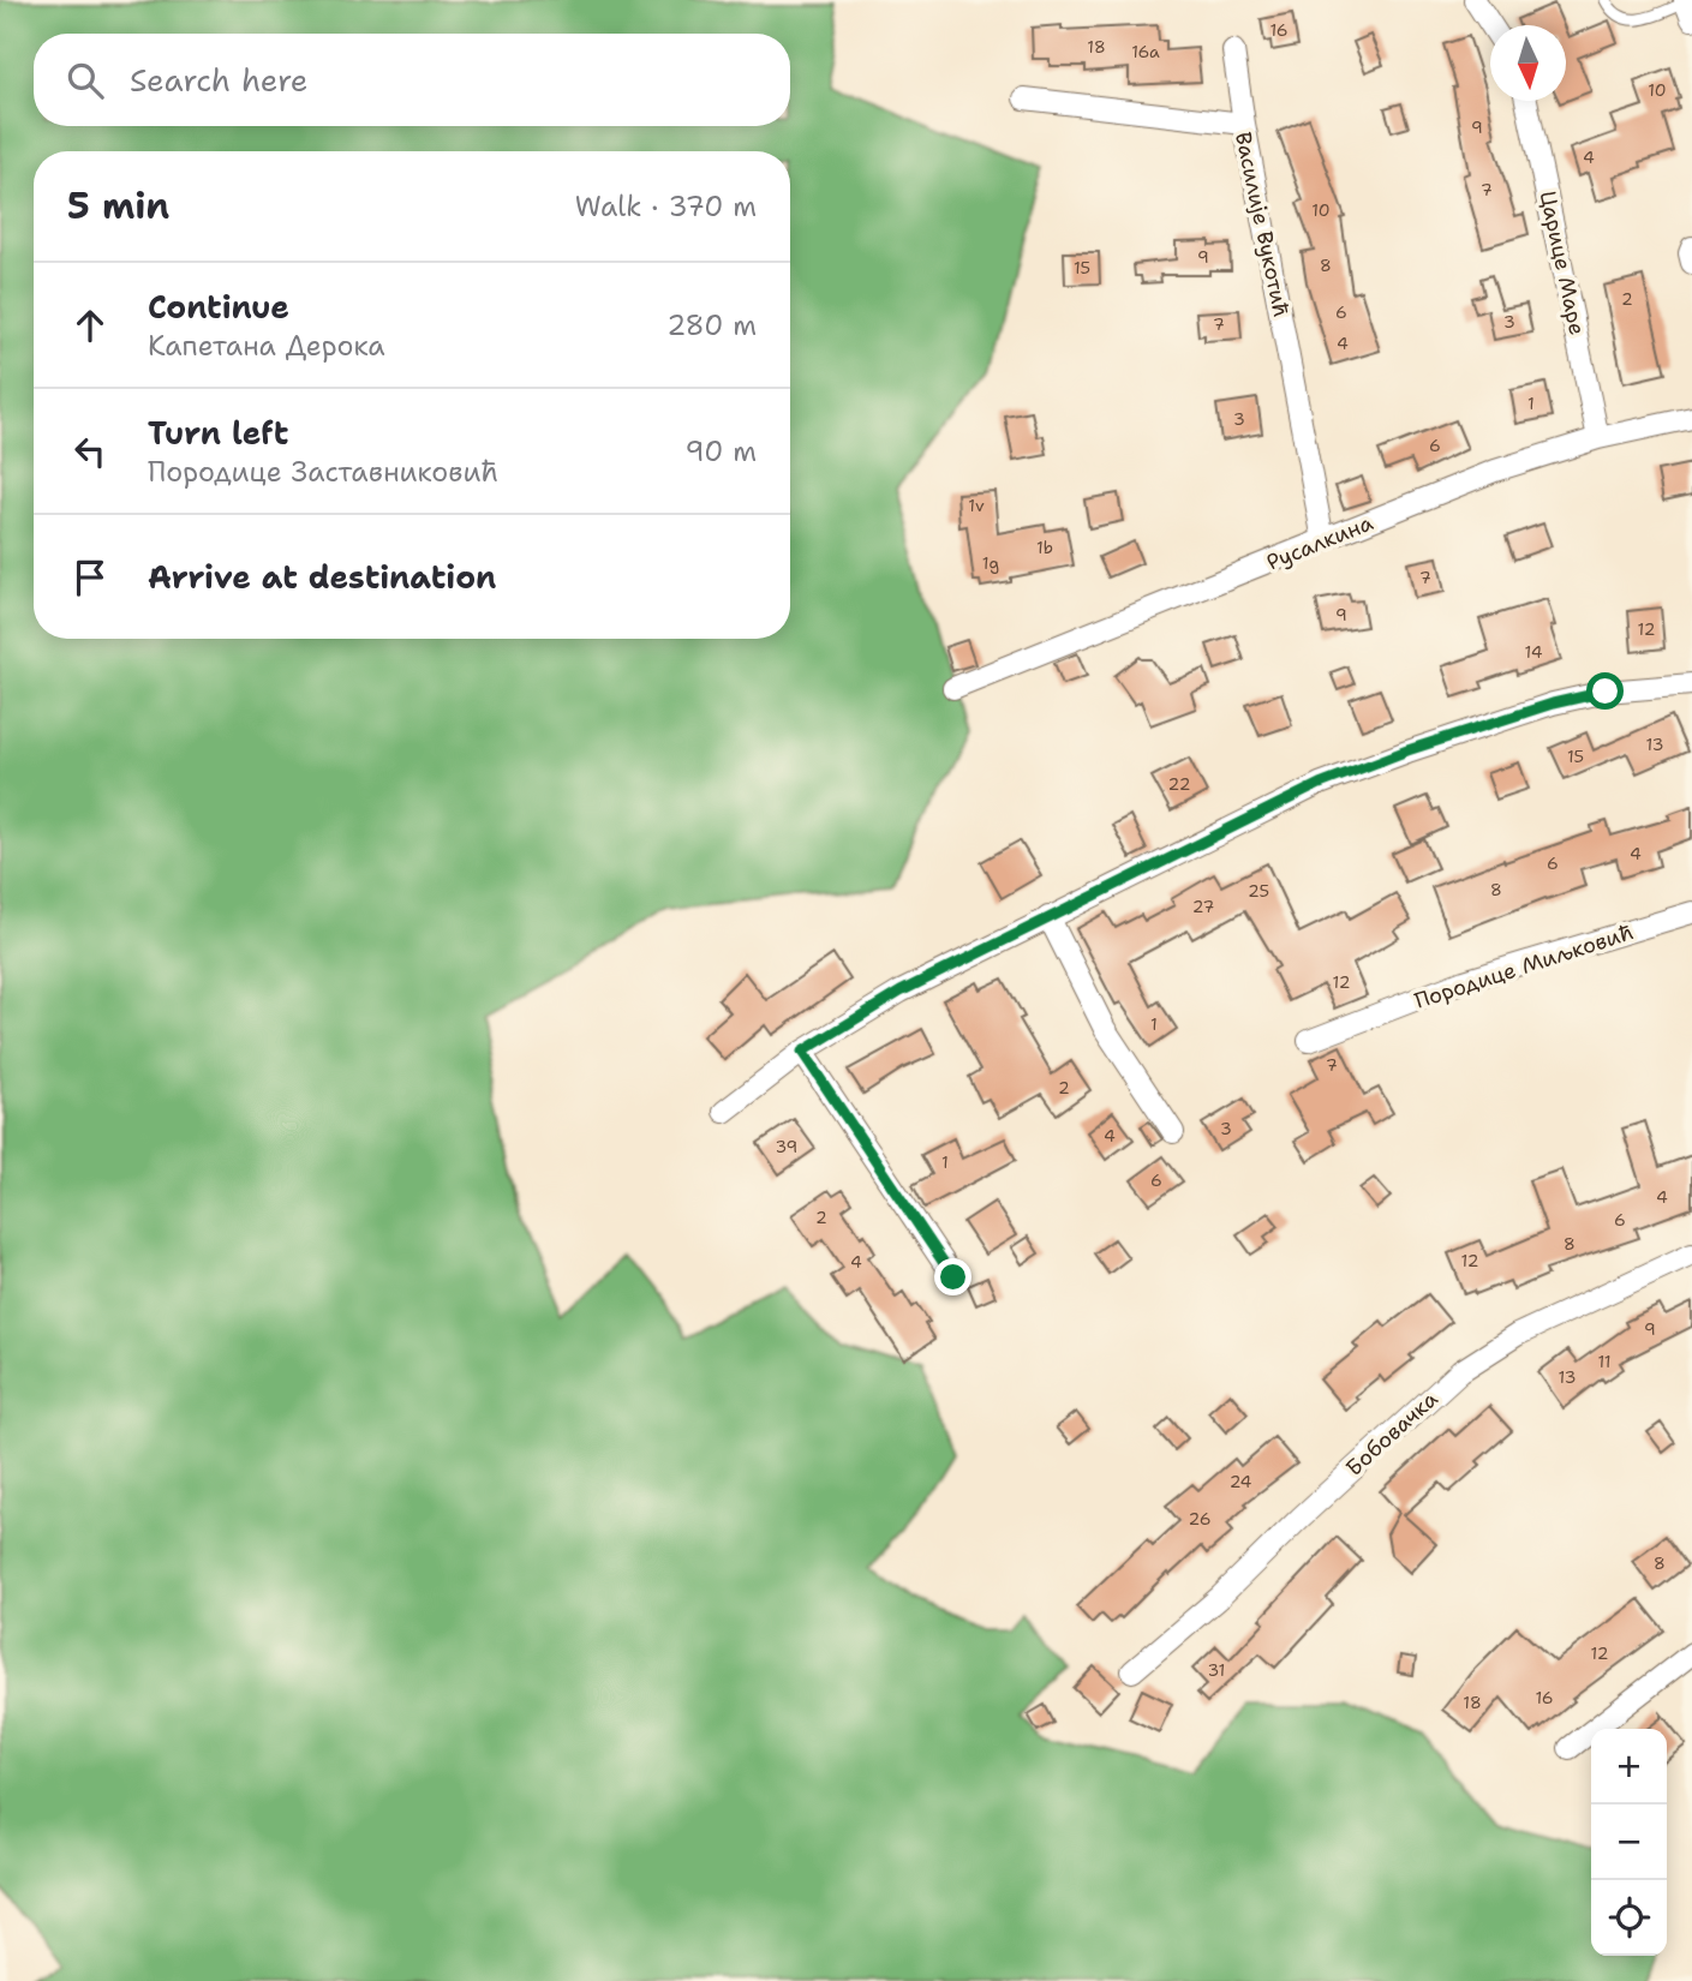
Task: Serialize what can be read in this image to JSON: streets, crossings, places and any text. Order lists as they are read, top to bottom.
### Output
{
  "streets": {
    "street": [
      "Василије Вукотић",
      "Царице Маре",
      "Русалкина",
      "Породице Миљковић",
      "Бобовачка"
    ]
  },
  "crossings": [
    ["Василије Вукотић", "Русалкина"],
    ["Царице Маре", "Русалкина"]
  ],
  "house_numbers": [
    "16",
    "18",
    "16a",
    "10",
    "9",
    "4",
    "7",
    "10",
    "9",
    "8",
    "15",
    "2",
    "6",
    "3",
    "7",
    "4",
    "1",
    "3",
    "6",
    "1v",
    "1b",
    "1g",
    "7",
    "9",
    "12",
    "14",
    "13",
    "15",
    "22",
    "4",
    "6",
    "8",
    "25",
    "27",
    "12",
    "1",
    "7",
    "2",
    "3",
    "4",
    "39",
    "1",
    "6",
    "4",
    "2",
    "6",
    "8",
    "12",
    "4",
    "9",
    "11",
    "13",
    "24",
    "26",
    "8",
    "12",
    "31",
    "16",
    "18"
  ],
  "north": "bottom",
  "page": {
    "search": "Search here",
    "heading": ["5 min", "Walk · 370 m"],
    "list": [
      ["Continue", "Капетана Дерока", "280 m"],
      ["Turn left", "Породице Заставниковић", "90 m"],
      "Arrive at destination"
    ],
    "map_buttons": ["+", "−"]
  }
}
